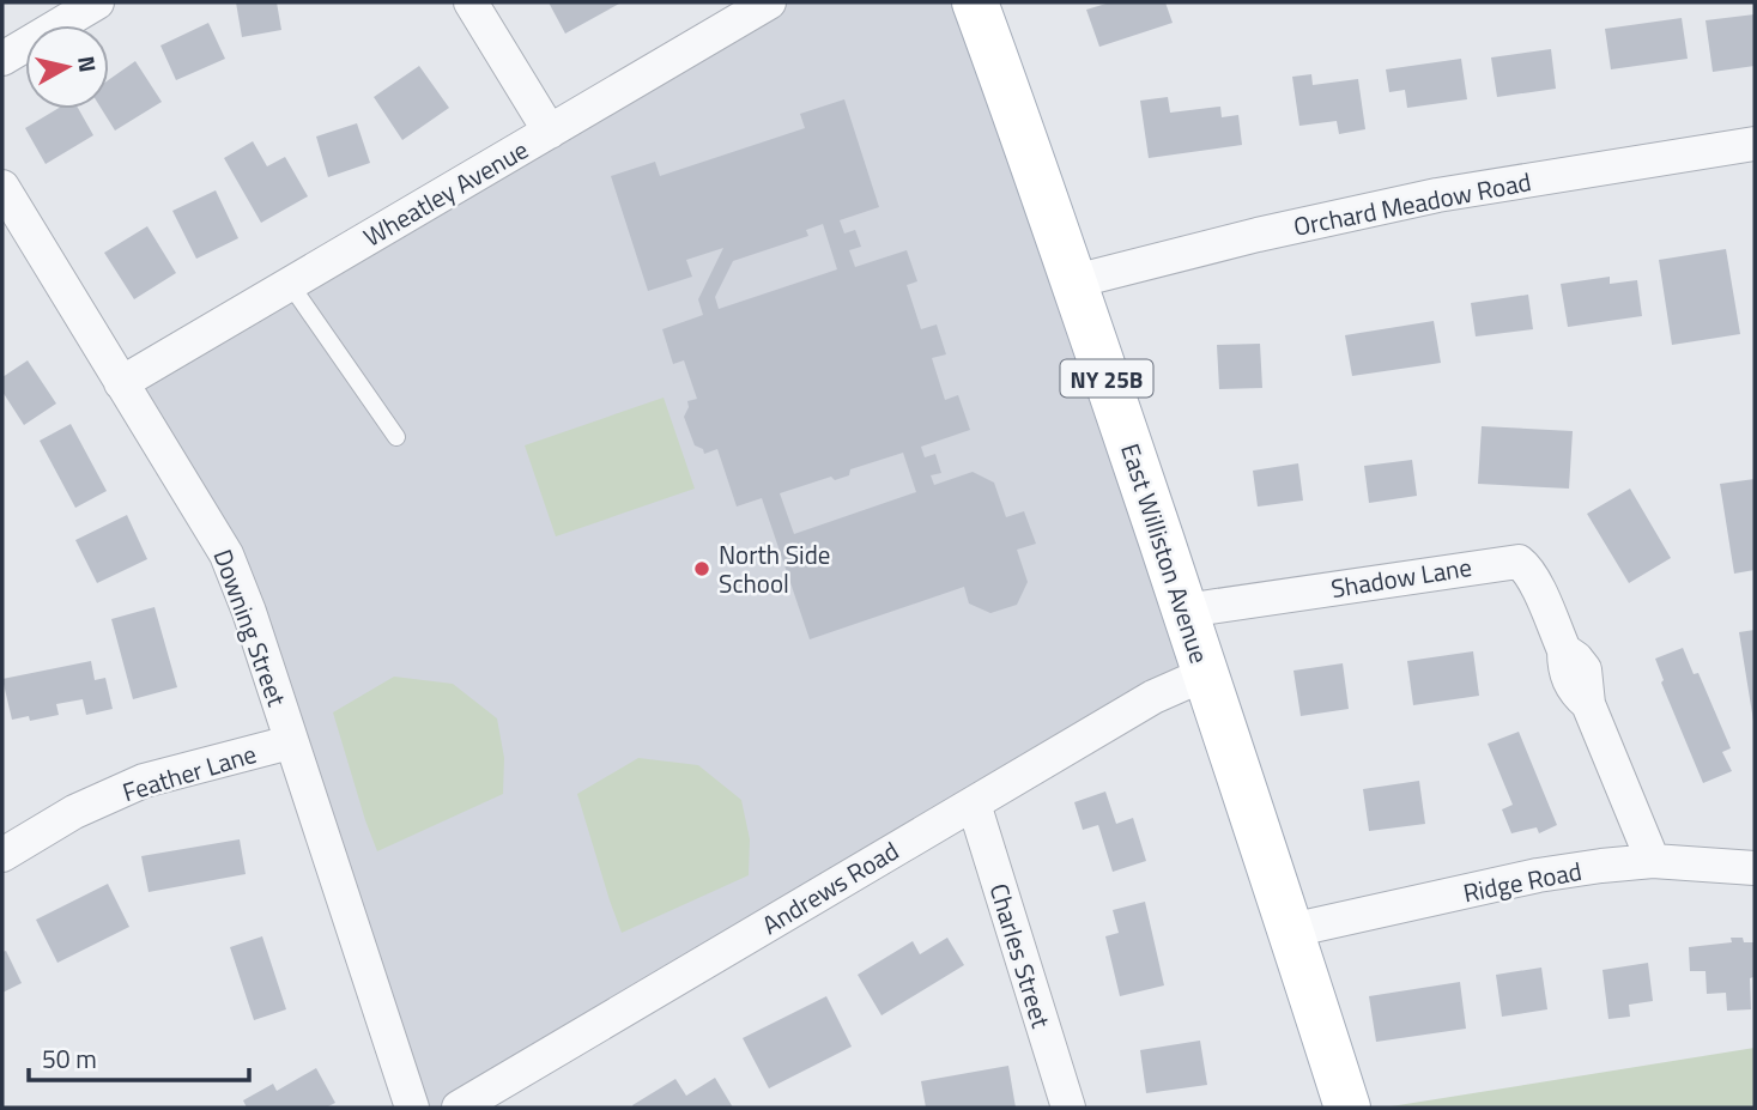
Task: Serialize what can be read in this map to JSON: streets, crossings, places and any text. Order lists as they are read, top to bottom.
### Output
{
  "streets": {
    "main road": ["NY 25B", "East Williston Avenue"],
    "street": [
      "Wheatley Avenue",
      "Orchard Meadow Road",
      "Shadow Lane",
      "Downing Street",
      "Feather Lane",
      "Ridge Road",
      "Andrews Road",
      "Charles Street"
    ]
  },
  "crossings": [
    ["Wheatley Avenue", "Downing Street"],
    ["Orchard Meadow Road", "East Williston Avenue"],
    ["East Williston Avenue", "Shadow Lane"],
    ["East Williston Avenue", "Ridge Road"],
    ["East Williston Avenue", "Andrews Road"],
    ["Shadow Lane", "Ridge Road"],
    ["Downing Street", "Feather Lane"],
    ["Andrews Road", "Charles Street"]
  ],
  "places": ["North Side School"],
  "scale_bar": "50 m",
  "north": "right"
}
